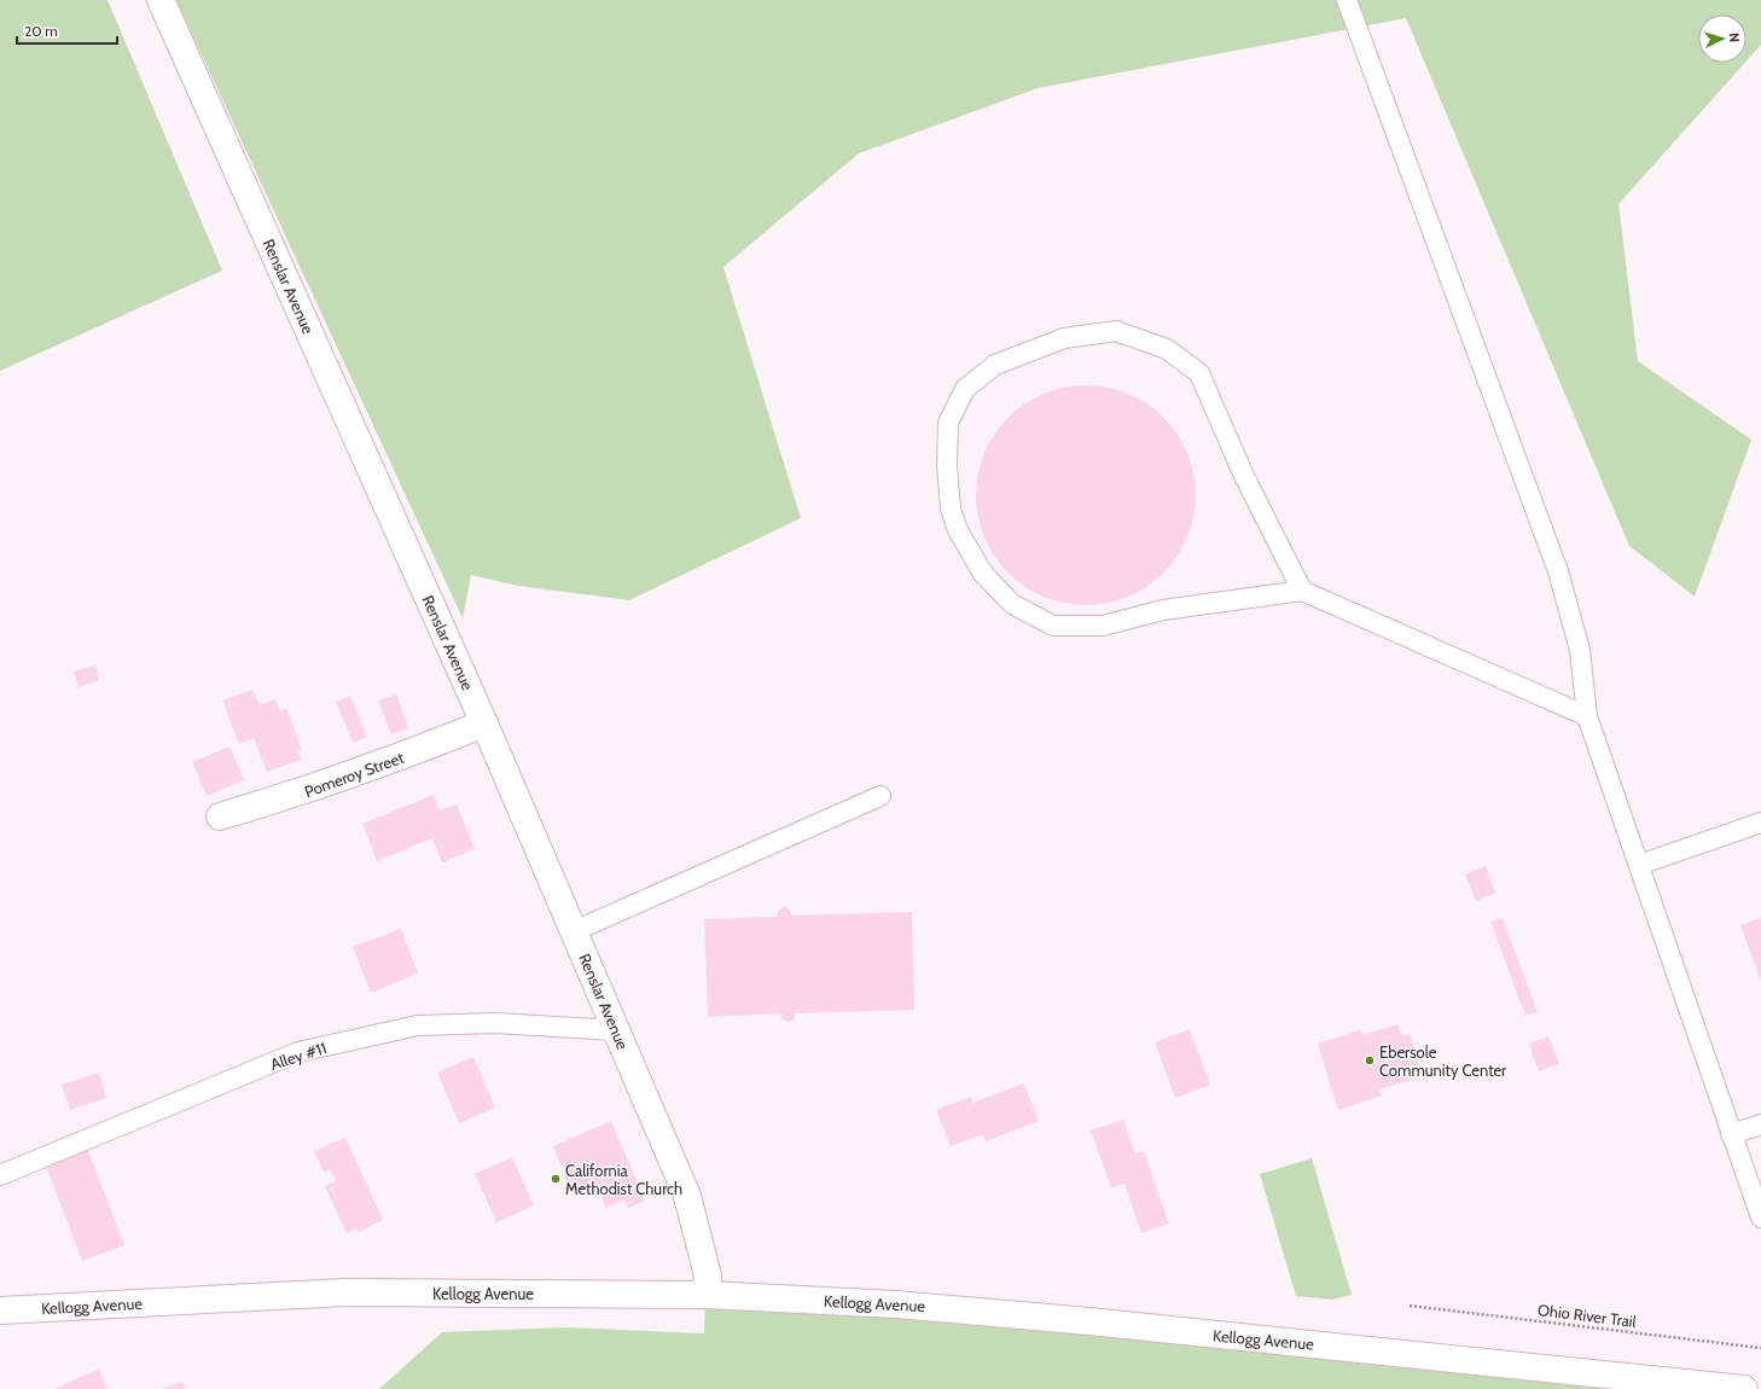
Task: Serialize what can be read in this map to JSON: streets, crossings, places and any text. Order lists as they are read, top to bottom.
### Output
{
  "streets": {
    "main road": ["Renslar Avenue", "Pomeroy Street", "Kellogg Avenue"],
    "lane": ["Alley #11"],
    "path": ["Ohio River Trail"]
  },
  "crossings": [
    ["Renslar Avenue", "Pomeroy Street"],
    ["Renslar Avenue", "Alley #11"],
    ["Renslar Avenue", "Kellogg Avenue"]
  ],
  "places": ["Ebersole Community Center", "California Methodist Church"],
  "scale_bar": "20 m",
  "north": "right"
}
